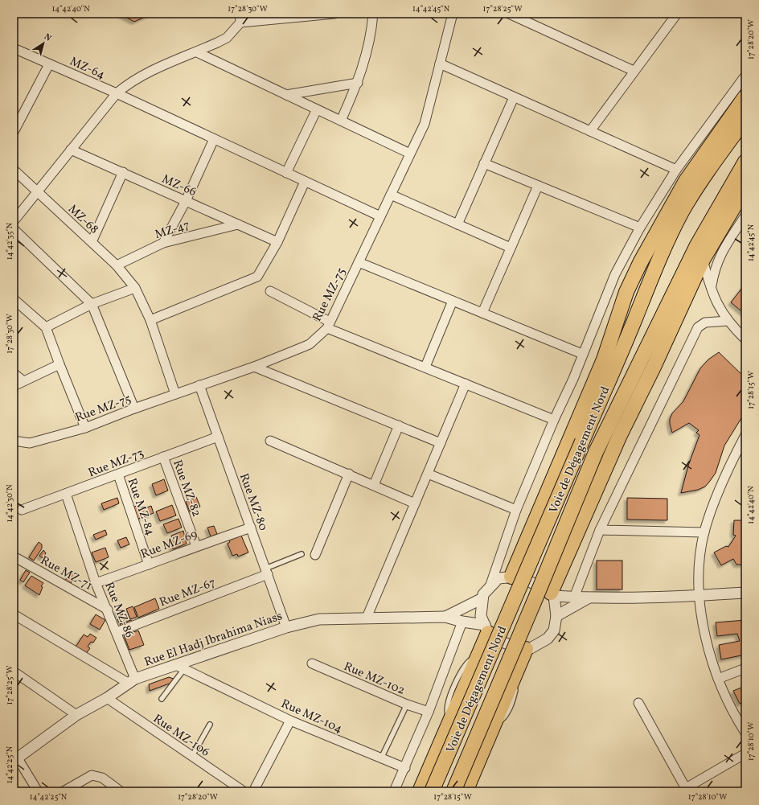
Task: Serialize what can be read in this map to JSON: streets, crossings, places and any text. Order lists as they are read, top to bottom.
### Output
{
  "streets": {
    "highway": ["Voie de Dégagement Nord"],
    "street": [
      "MZ-64",
      "MZ-66",
      "MZ-68",
      "MZ-47",
      "Rue MZ-75",
      "Rue MZ-73",
      "Rue MZ-82",
      "Rue MZ-80",
      "Rue MZ-84",
      "Rue MZ-69",
      "Rue MZ-71",
      "Rue MZ-67",
      "Rue MZ-86",
      "Rue El Hadj Ibrahima Niass",
      "Rue MZ-102",
      "Rue MZ-104",
      "Rue MZ-106"
    ]
  },
  "crossings": [
    ["MZ-64", "Rue MZ-75"],
    ["MZ-66", "MZ-47"],
    ["MZ-68", "MZ-47"],
    ["MZ-68", "Rue MZ-75"],
    ["Rue MZ-75", "Rue MZ-80"],
    ["Rue MZ-73", "Rue MZ-82"],
    ["Rue MZ-73", "Rue MZ-80"],
    ["Rue MZ-73", "Rue MZ-84"],
    ["Rue MZ-73", "Rue MZ-86"],
    ["Rue MZ-82", "Rue MZ-69"],
    ["Rue MZ-80", "Rue MZ-69"],
    ["Rue MZ-80", "Rue MZ-67"],
    ["Rue MZ-80", "Rue El Hadj Ibrahima Niass"],
    ["Rue MZ-84", "Rue MZ-69"],
    ["Rue MZ-69", "Rue MZ-86"],
    ["Rue MZ-71", "Rue MZ-86"],
    ["Rue MZ-67", "Rue MZ-86"],
    ["Rue MZ-86", "Rue El Hadj Ibrahima Niass"],
    ["Rue El Hadj Ibrahima Niass", "Rue MZ-104"],
    ["Rue El Hadj Ibrahima Niass", "Rue MZ-106"]
  ],
  "north": "top right",
  "coordinates": [
    "14°42'40\"N",
    "17°28'30\"W",
    "14°42'45\"N",
    "17°28'25\"W",
    "17°28'20\"W",
    "14°42'35\"N",
    "17°28'15\"W",
    "14°42'30\"N",
    "17°28'10\"W",
    "14°42'25\"N"
  ]
}
